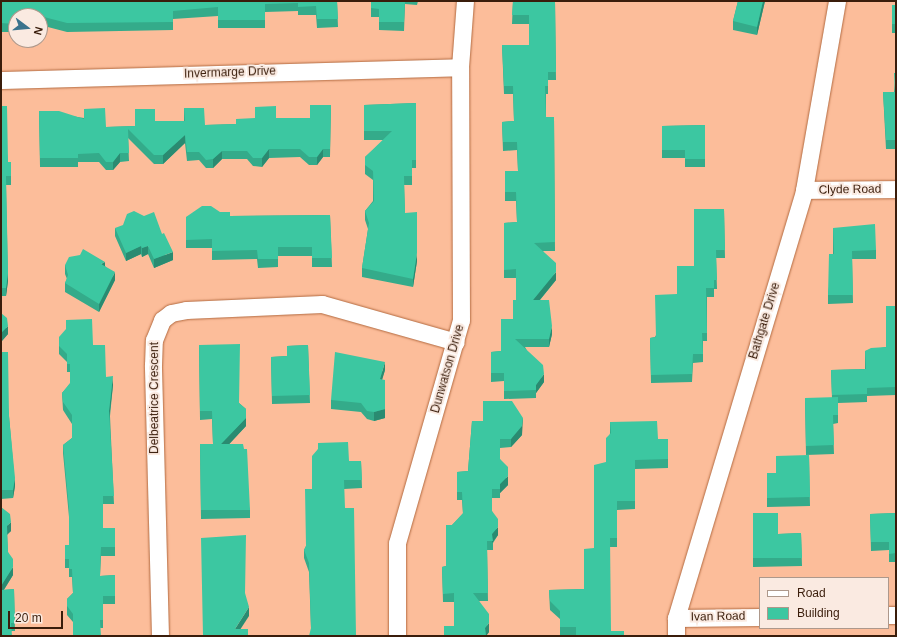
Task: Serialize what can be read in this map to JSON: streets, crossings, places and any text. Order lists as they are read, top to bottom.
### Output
{
  "streets": {
    "street": [
      "Invermarge Drive",
      "Clyde Road",
      "Bathgate Drive",
      "Dunwatson Drive",
      "Delbeatrice Crescent",
      "Ivan Road"
    ]
  },
  "crossings": [
    ["Invermarge Drive", "Dunwatson Drive"],
    ["Clyde Road", "Bathgate Drive"],
    ["Bathgate Drive", "Ivan Road"],
    ["Dunwatson Drive", "Delbeatrice Crescent"]
  ],
  "legend": ["Road", "Building"],
  "scale_bar": "20 m",
  "north": "right"
}
